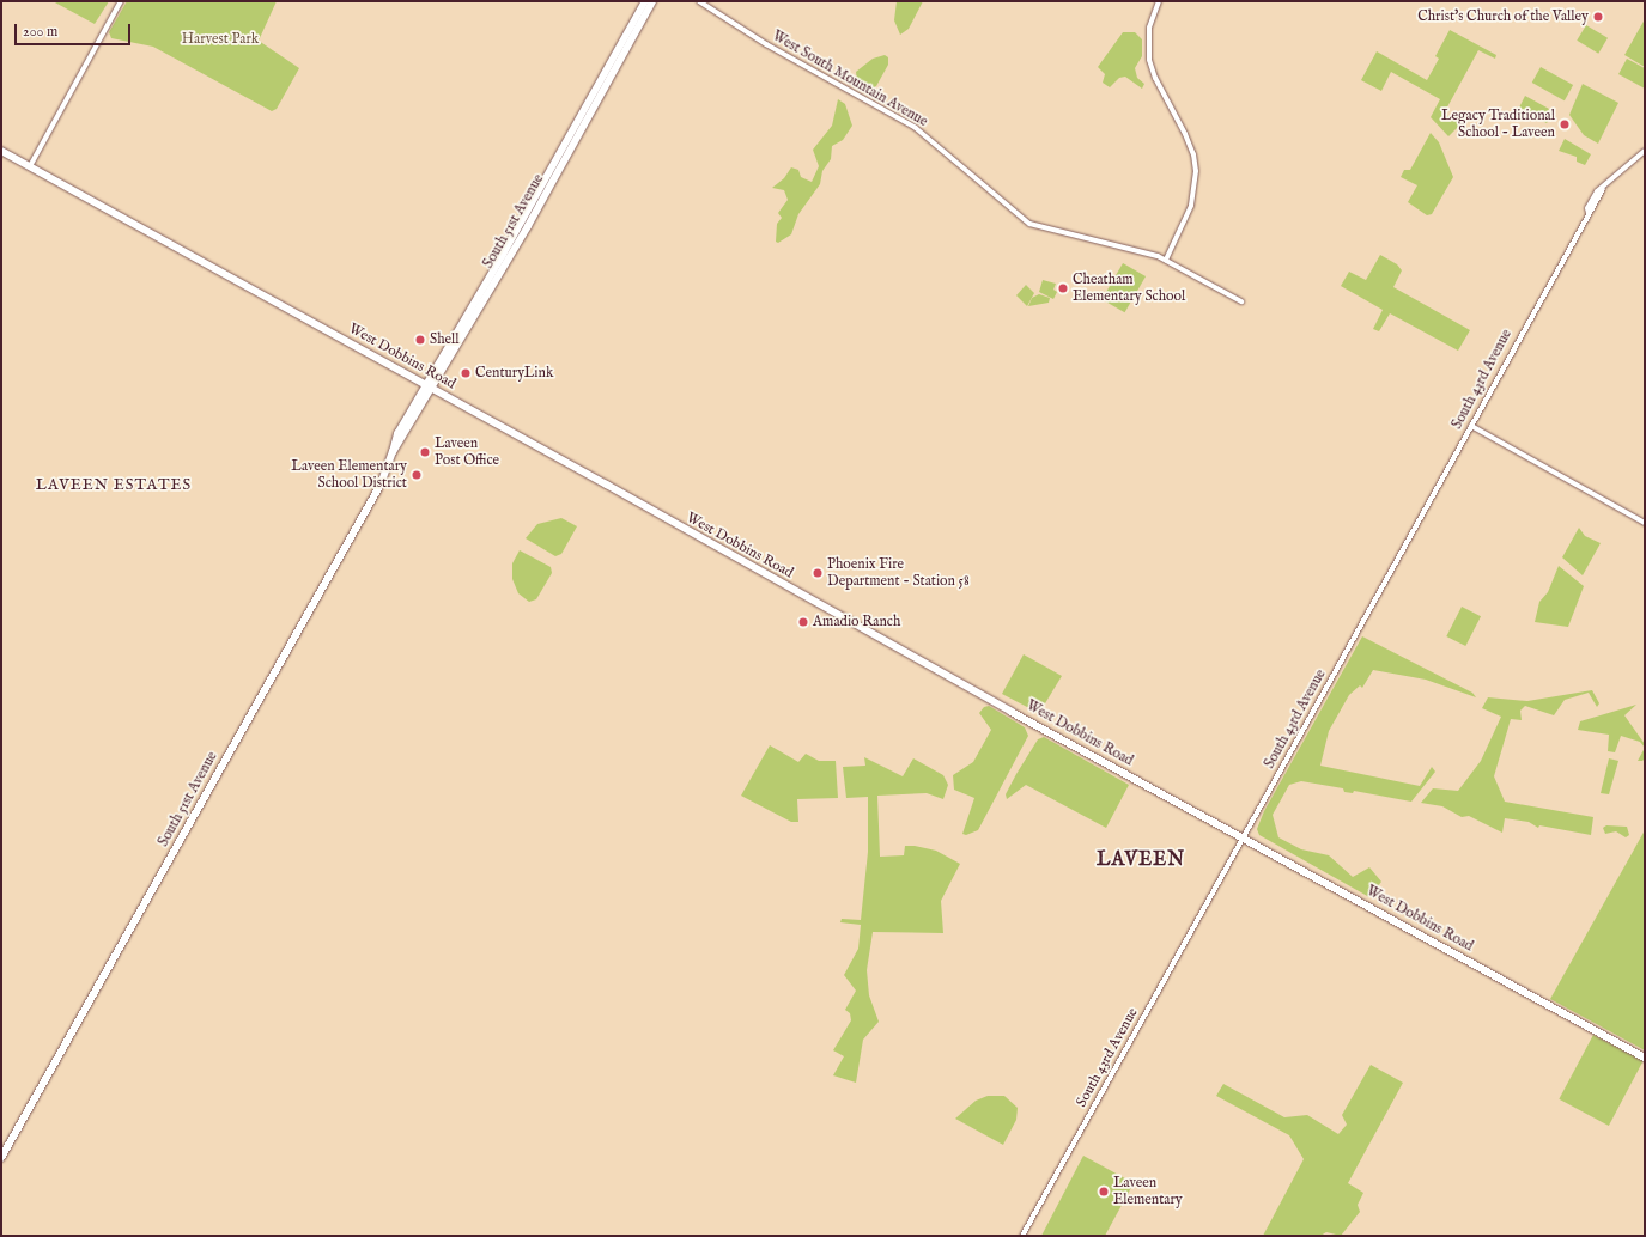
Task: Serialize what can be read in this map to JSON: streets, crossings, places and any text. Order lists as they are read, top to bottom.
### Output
{
  "streets": {
    "main road": ["South 51st Avenue", "West Dobbins Road"],
    "street": ["West South Mountain Avenue", "South 43rd Avenue"]
  },
  "crossings": [
    ["South 51st Avenue", "West Dobbins Road"],
    ["West Dobbins Road", "South 43rd Avenue"]
  ],
  "districts": ["LAVEEN ESTATES", "LAVEEN"],
  "parks": ["Harvest Park"],
  "places": [
    "Christ's Church of the Valley",
    "Legacy Traditional School - Laveen",
    "Cheatham Elementary School",
    "Shell",
    "CenturyLink",
    "Laveen Post Office",
    "Laveen Elementary School District",
    "Phoenix Fire Department - Station 58",
    "Amadio Ranch",
    "Laveen Elementary"
  ],
  "scale_bar": "200 m"
}
